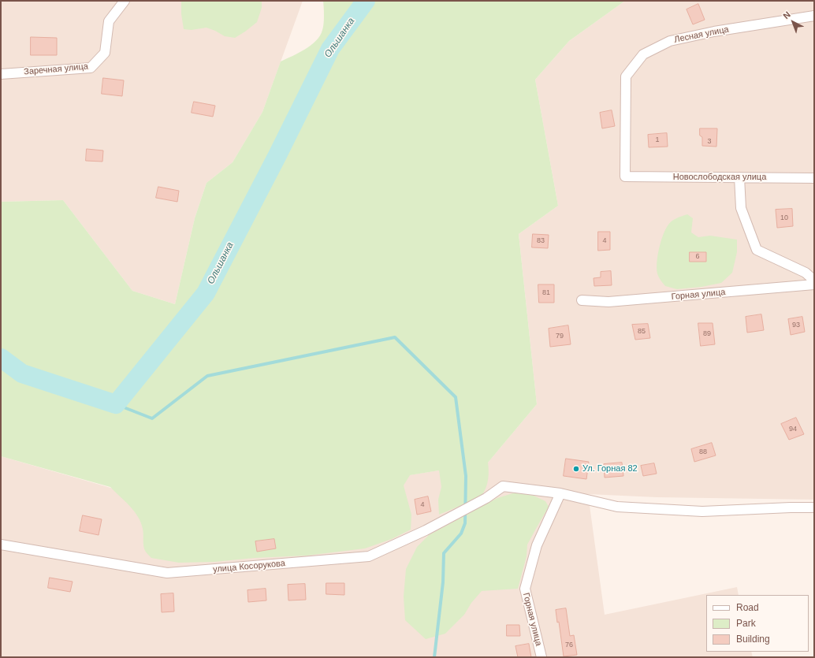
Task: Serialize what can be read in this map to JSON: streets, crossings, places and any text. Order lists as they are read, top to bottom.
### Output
{
  "streets": {
    "street": [
      "Лесная улица",
      "Заречная улица",
      "Новослободская улица",
      "Горная улица",
      "улица Косорукова"
    ]
  },
  "crossings": [
    ["Лесная улица", "Новослободская улица"],
    ["Горная улица", "улица Косорукова"]
  ],
  "water": ["Ольшанка"],
  "places": ["Ул. Горная 82"],
  "house_numbers": [
    "1",
    "3",
    "10",
    "83",
    "4",
    "6",
    "81",
    "93",
    "85",
    "89",
    "79",
    "94",
    "88",
    "4",
    "76"
  ],
  "legend": ["Road", "Park", "Building"],
  "north": "top left"
}
